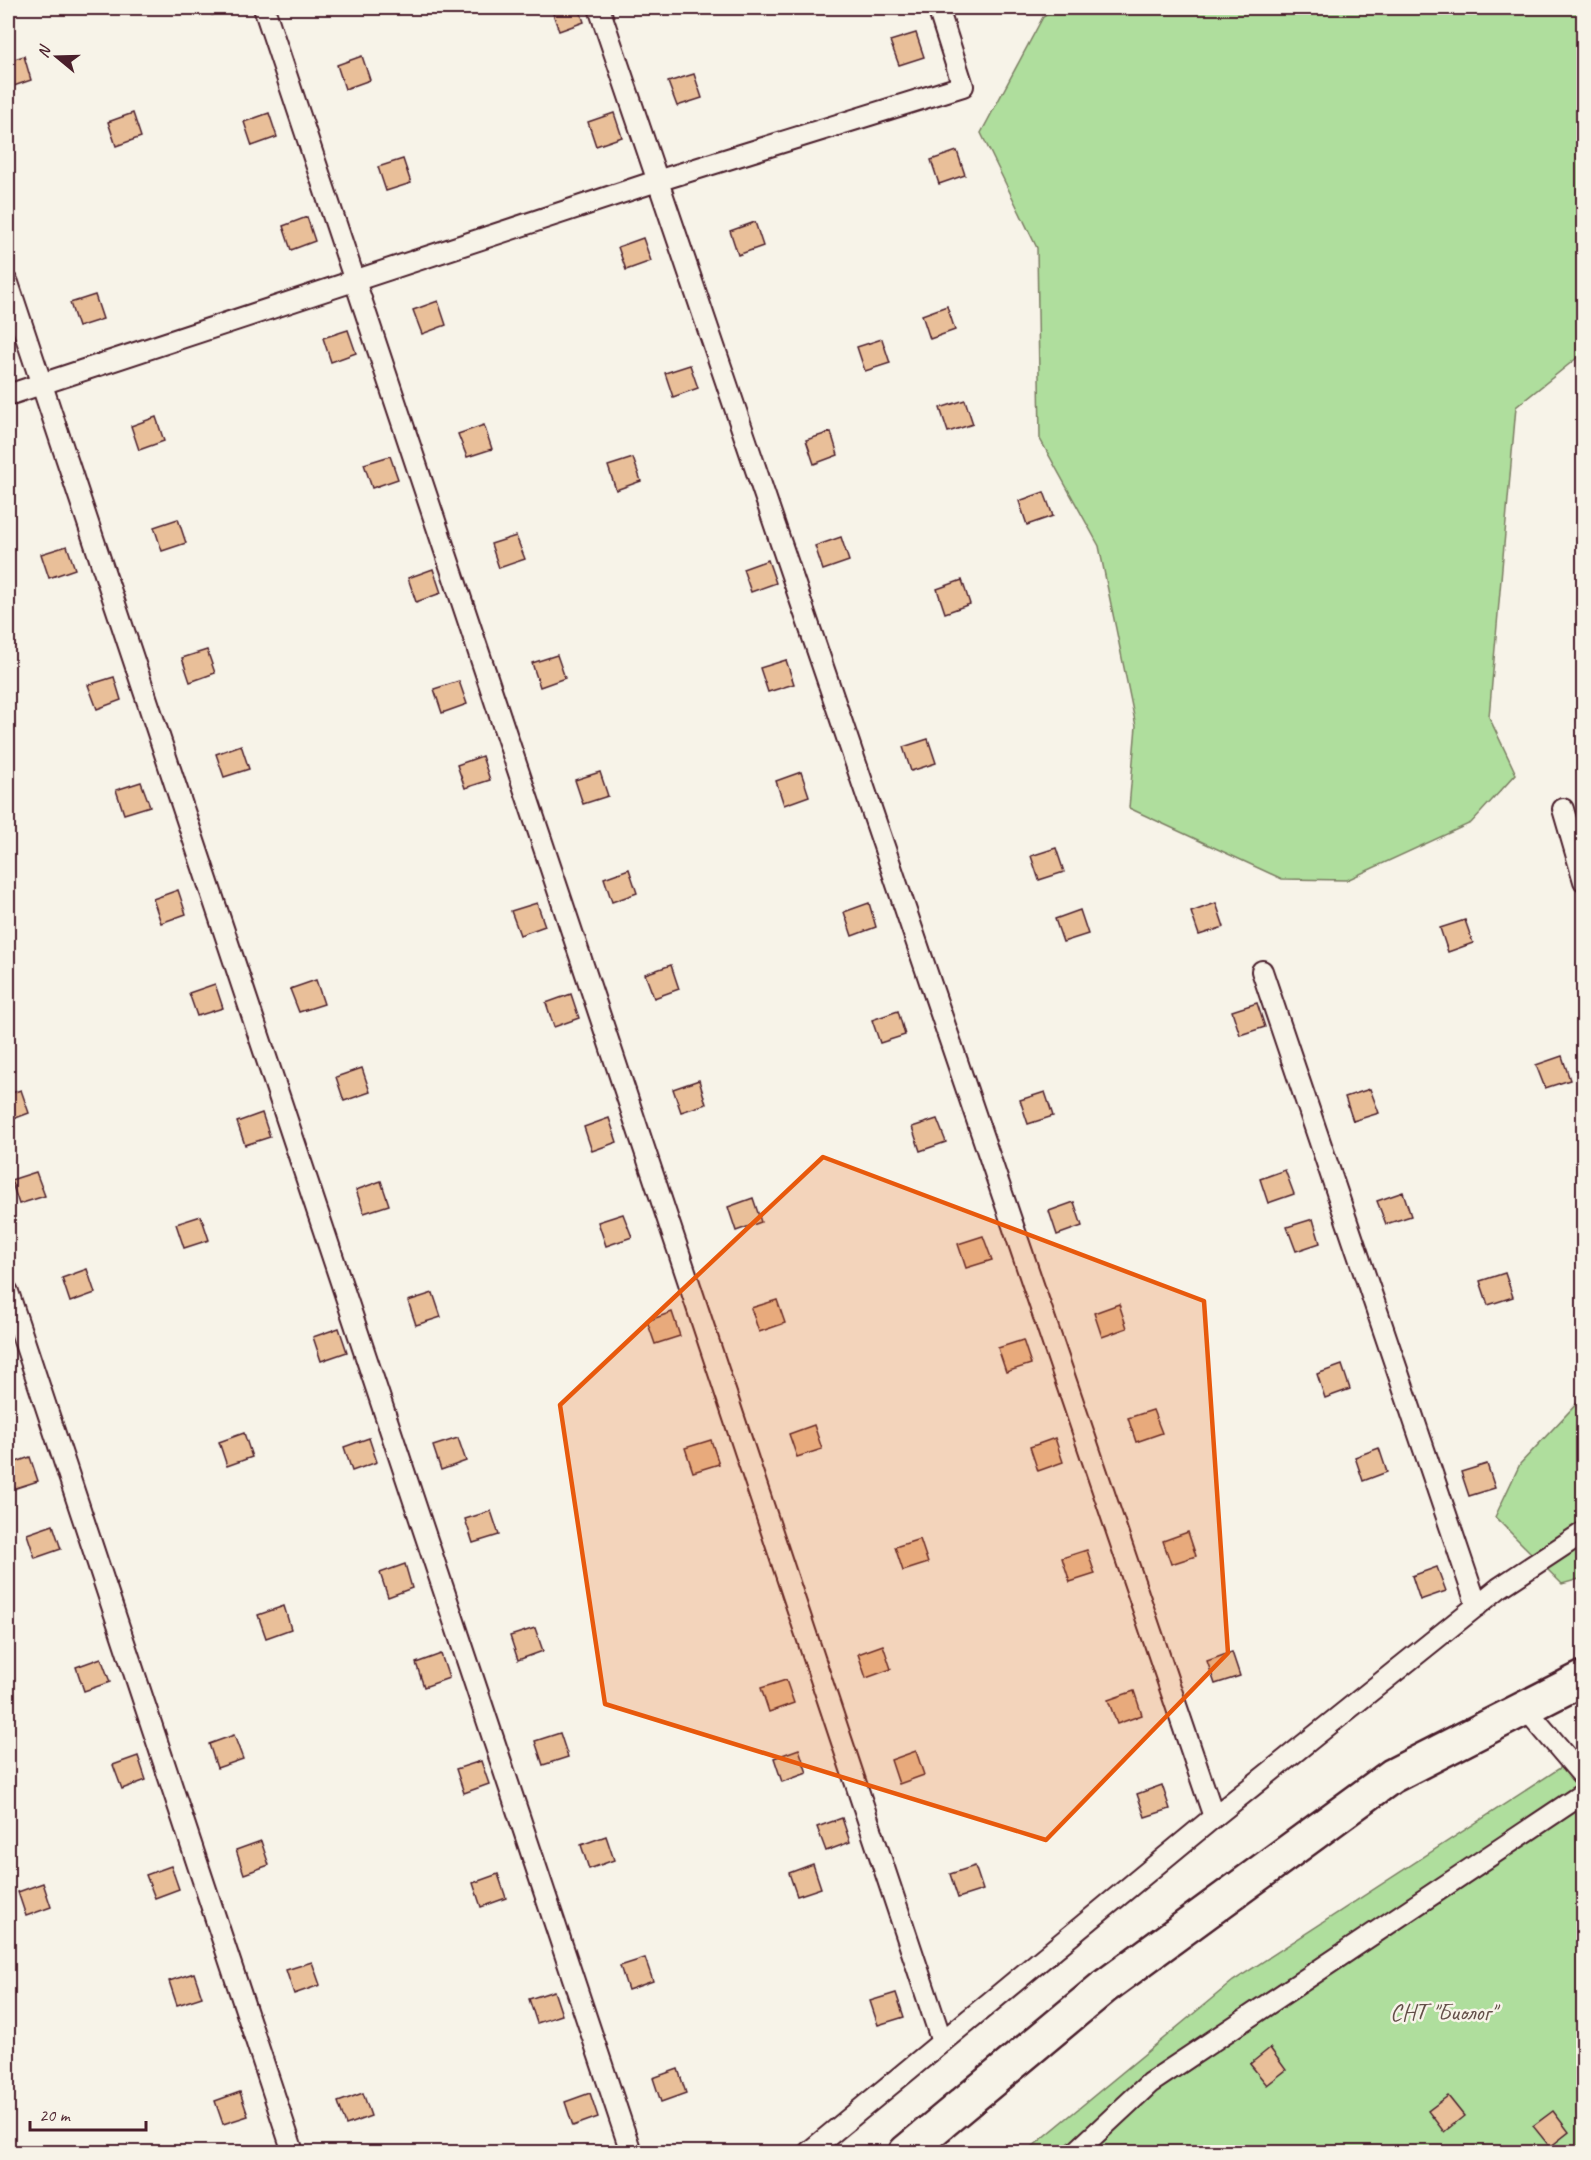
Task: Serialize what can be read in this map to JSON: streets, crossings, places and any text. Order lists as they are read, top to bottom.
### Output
{
  "parks": ["СНТ \"Биолог\""],
  "scale_bar": "20 m",
  "north": "left"
}
